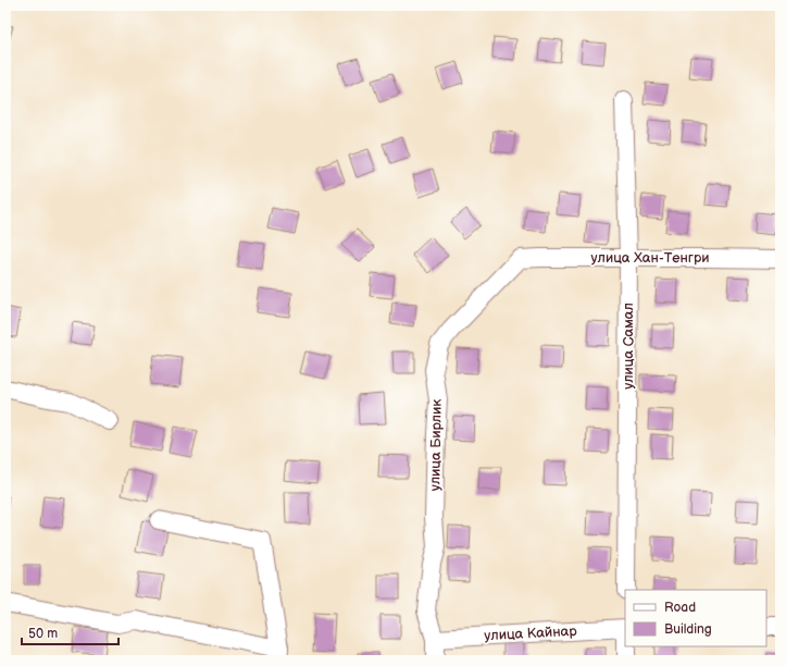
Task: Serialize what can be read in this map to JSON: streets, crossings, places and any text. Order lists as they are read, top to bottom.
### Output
{
  "streets": {
    "street": [
      "улица Хан-Тенгри",
      "улица Самал",
      "улица Бирлик",
      "улица Кайнар"
    ]
  },
  "crossings": [
    ["улица Хан-Тенгри", "улица Самал"],
    ["улица Хан-Тенгри", "улица Бирлик"],
    ["улица Бирлик", "улица Кайнар"]
  ],
  "legend": ["Road", "Building"],
  "scale_bar": "50 m"
}
